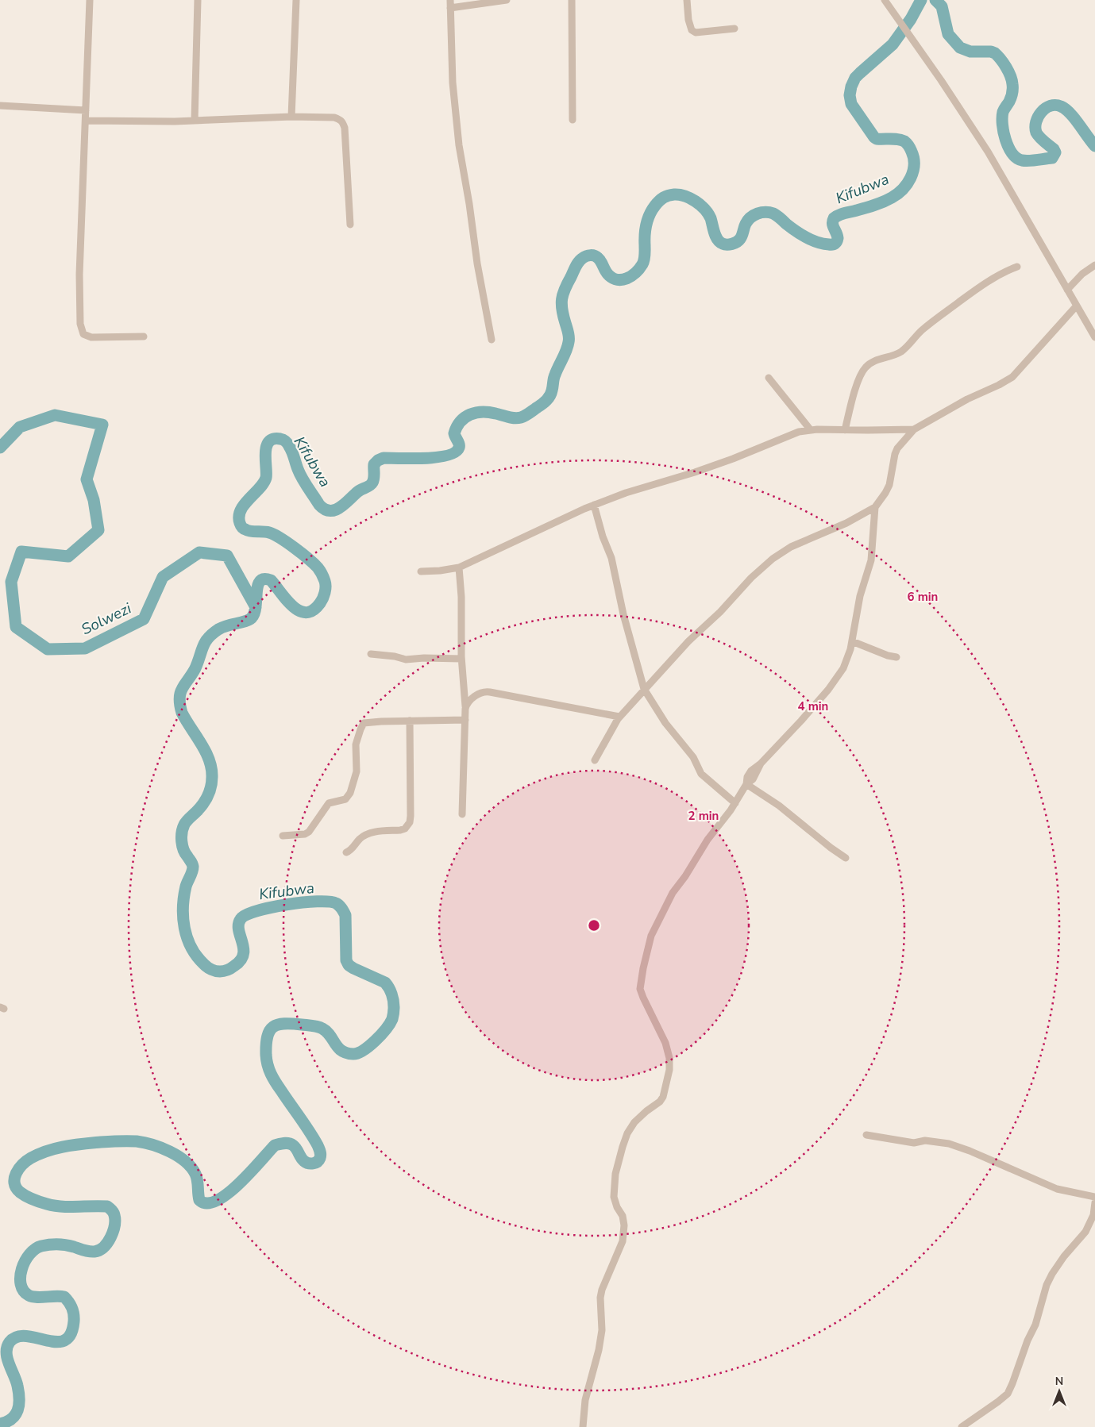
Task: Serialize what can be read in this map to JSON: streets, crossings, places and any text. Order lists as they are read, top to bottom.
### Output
{
  "water": ["Kifubwa", "Solwezi"],
  "north": "top",
  "rings": ["6 min", "4 min", "2 min"]
}
